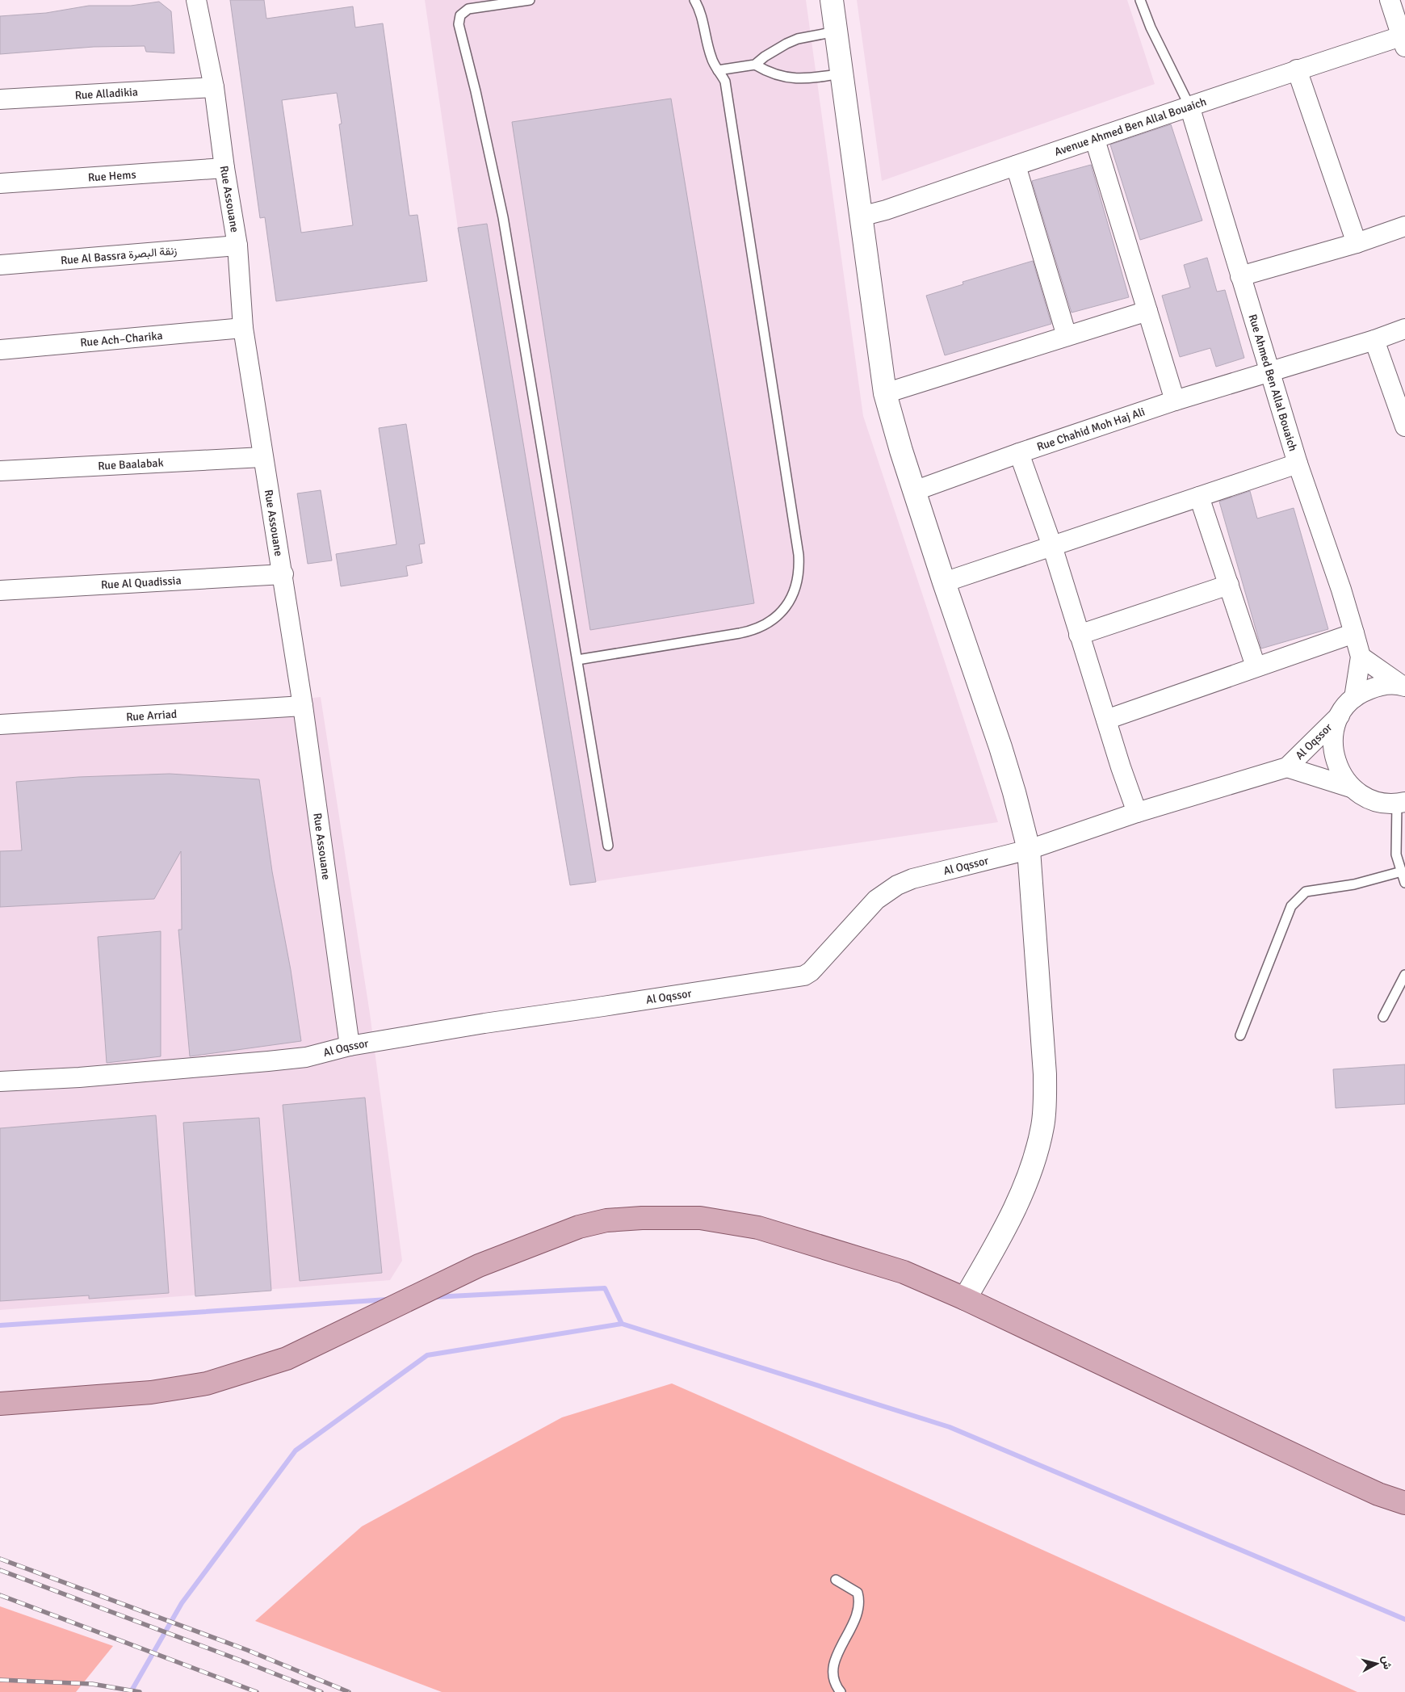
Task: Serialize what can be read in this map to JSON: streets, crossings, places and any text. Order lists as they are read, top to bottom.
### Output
{
  "streets": {
    "street": [
      "Rue Alladikia",
      "Avenue Ahmed Ben Allal Bouaich",
      "Rue Hems",
      "Rue Assouane",
      "Rue Al Bassra زنقة البصرة",
      "Rue Ach–Charika",
      "Rue Ahmed Ben Allal Bouaich",
      "Rue Chahid Moh Haj Ali",
      "Rue Baalabak",
      "Rue Al Quadissia",
      "Rue Arriad",
      "Al Oqssor"
    ]
  },
  "crossings": [
    ["Rue Alladikia", "Rue Assouane"],
    ["Avenue Ahmed Ben Allal Bouaich", "Rue Ahmed Ben Allal Bouaich"],
    ["Rue Hems", "Rue Assouane"],
    ["Rue Assouane", "Rue Al Bassra زنقة البصرة"],
    ["Rue Assouane", "Rue Ach–Charika"],
    ["Rue Assouane", "Rue Baalabak"],
    ["Rue Assouane", "Rue Al Quadissia"],
    ["Rue Assouane", "Rue Arriad"],
    ["Rue Assouane", "Al Oqssor"],
    ["Rue Ahmed Ben Allal Bouaich", "Rue Chahid Moh Haj Ali"]
  ],
  "north": "right"
}
